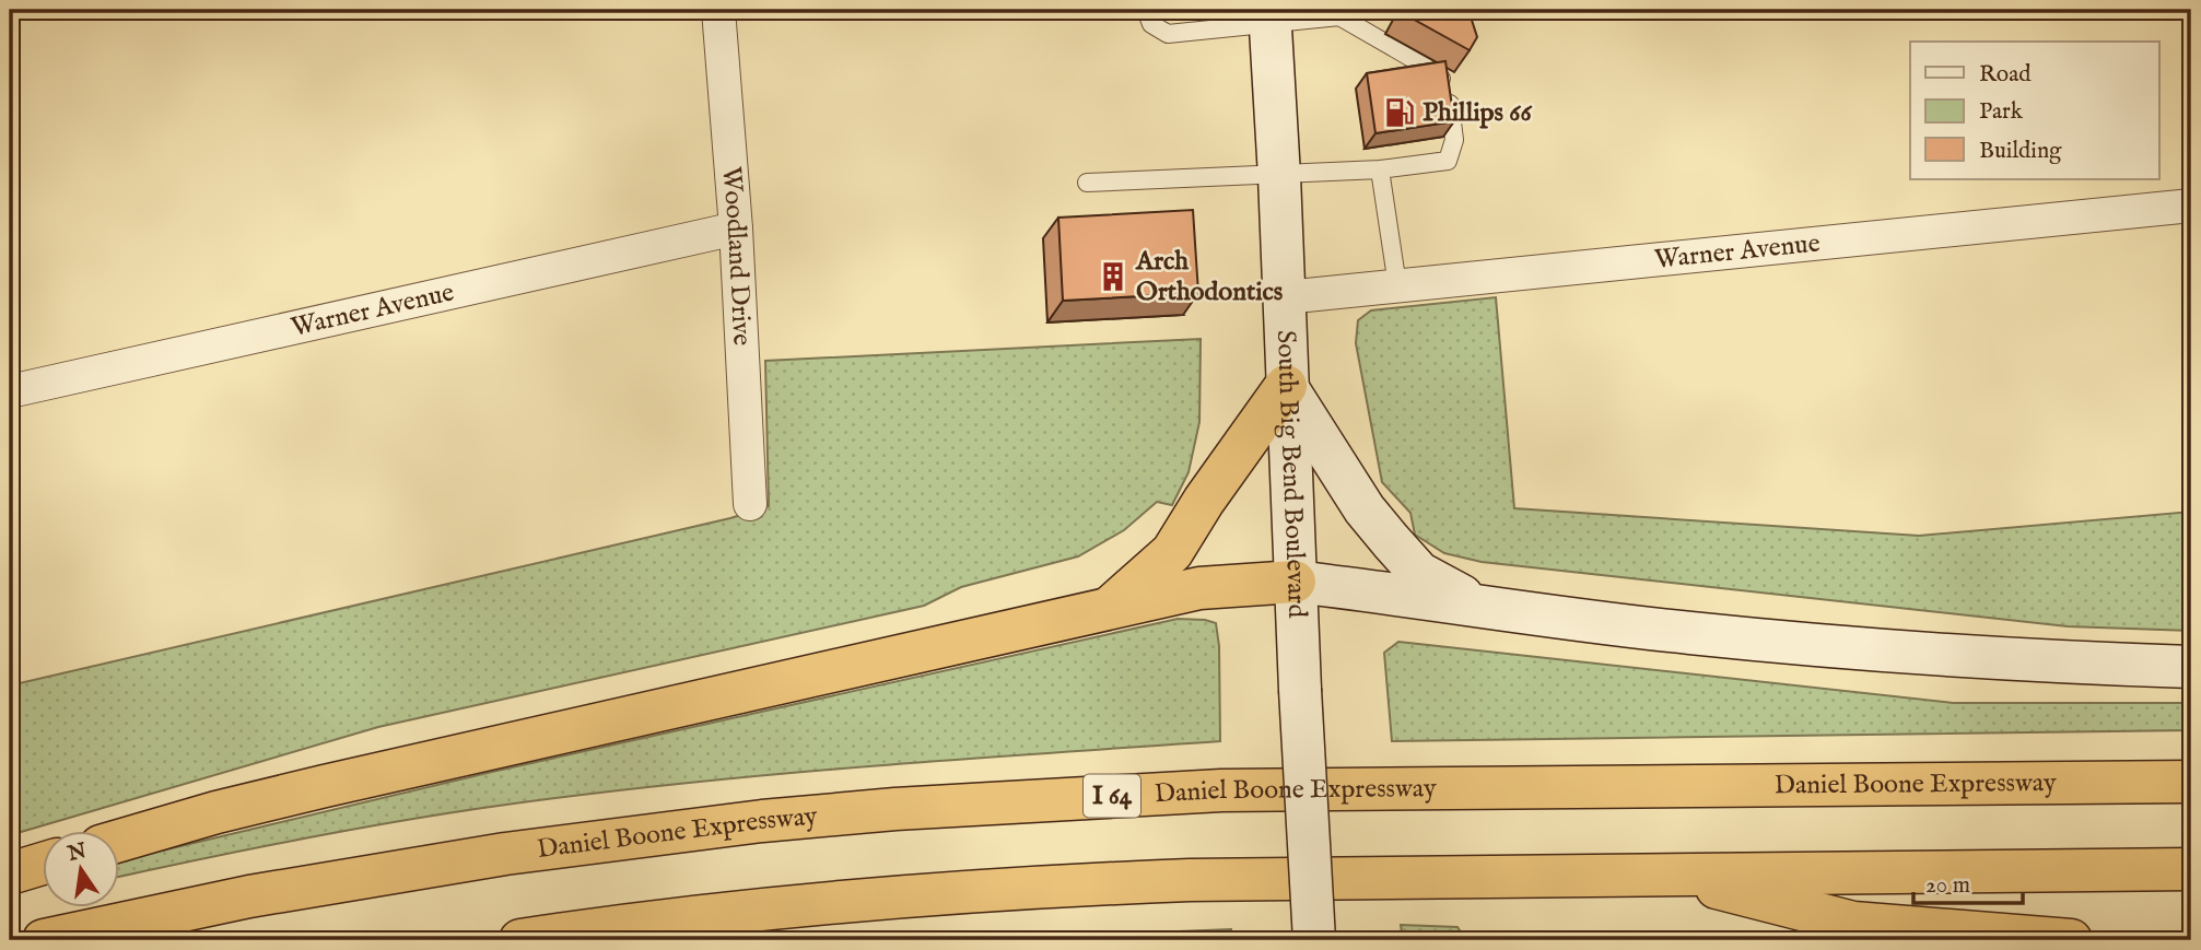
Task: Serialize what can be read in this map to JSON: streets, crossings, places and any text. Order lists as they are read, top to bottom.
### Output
{
  "streets": {
    "highway": ["Daniel Boone Expressway", "I 64"],
    "main road": ["South Big Bend Boulevard"],
    "street": ["Warner Avenue", "Woodland Drive"]
  },
  "crossings": [
    ["Warner Avenue", "Woodland Drive"],
    ["Warner Avenue", "South Big Bend Boulevard"]
  ],
  "places": {
    "fuel station": ["Phillips 66"],
    "building": ["Arch Orthodontics"]
  },
  "legend": ["Road", "Park", "Building"],
  "scale_bar": "20 m",
  "north": "top"
}
